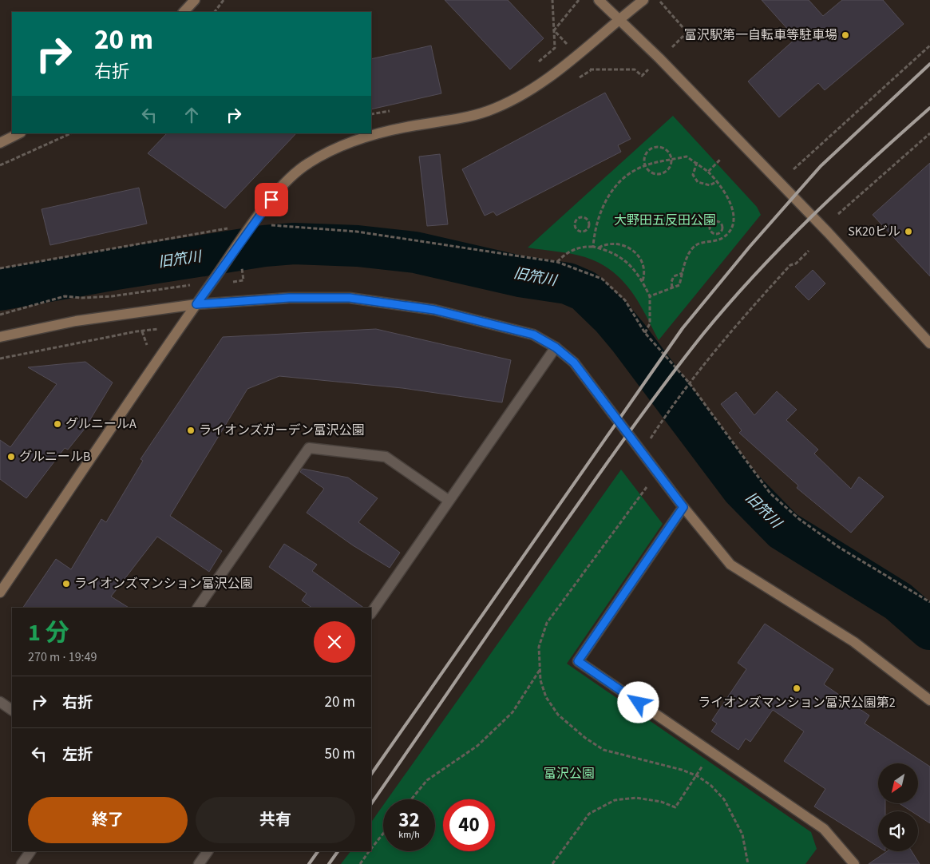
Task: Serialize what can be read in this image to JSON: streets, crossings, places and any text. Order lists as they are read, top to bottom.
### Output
{
  "water": ["旧笊川"],
  "parks": ["大野田五反田公園", "富沢公園"],
  "places": [
    "富沢駅第一自転車等駐車場",
    "SK20ビル",
    "グルニールA",
    "ライオンズガーデン富沢公園",
    "グルニールB",
    "ライオンズマンション富沢公園",
    "ライオンズマンション富沢公園第2"
  ],
  "north": "bottom left",
  "page": {
    "turn": ["20 m", "右折"],
    "heading": ["1 分", "270 m · 19:49"],
    "list": [
      {
        "name": "右折",
        "value": "20 m"
      },
      {
        "name": "左折",
        "value": "50 m"
      }
    ],
    "buttons": ["終了", "共有"],
    "speed": "32 km/h",
    "limit": "40"
  }
}
